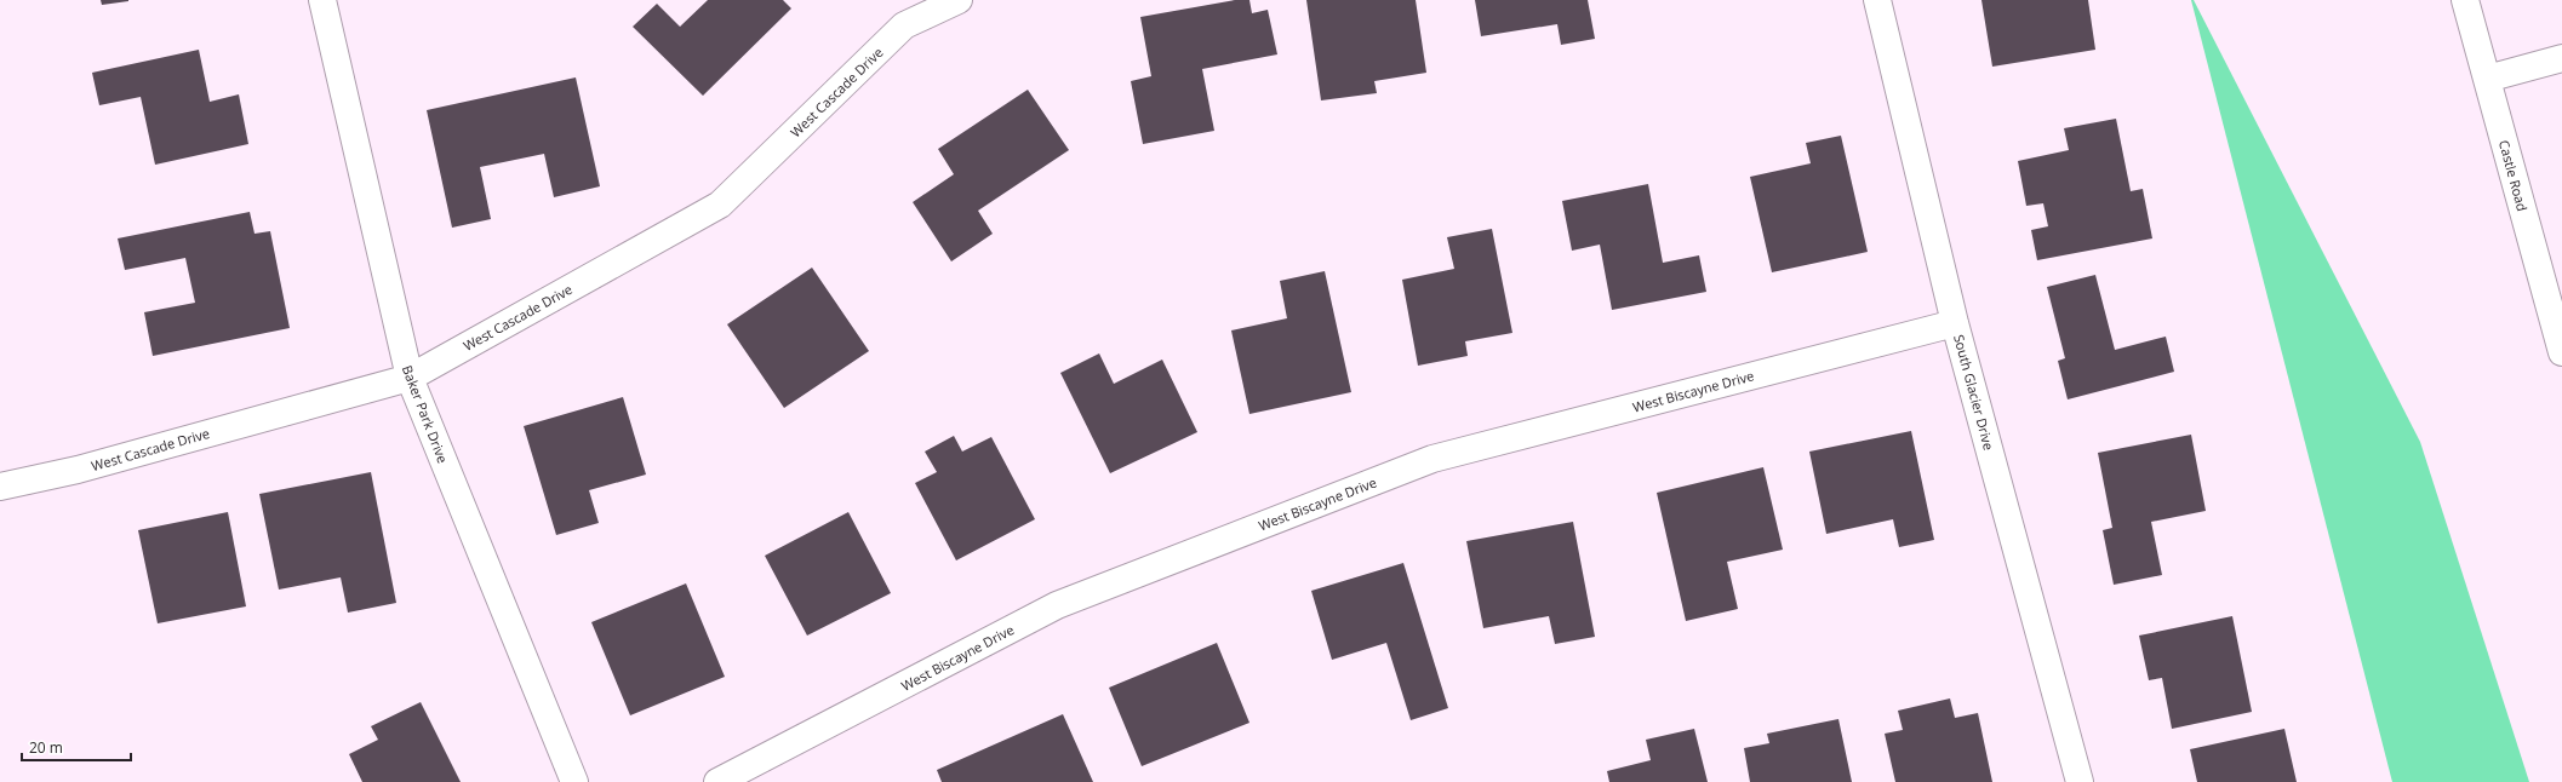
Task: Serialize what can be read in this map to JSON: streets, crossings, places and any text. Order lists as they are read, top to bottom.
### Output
{
  "streets": {
    "street": [
      "West Cascade Drive",
      "Castle Road",
      "West Biscayne Drive",
      "South Glacier Drive",
      "Baker Park Drive"
    ]
  },
  "crossings": [
    ["West Cascade Drive", "Baker Park Drive"],
    ["West Biscayne Drive", "South Glacier Drive"]
  ],
  "scale_bar": "20 m"
}
